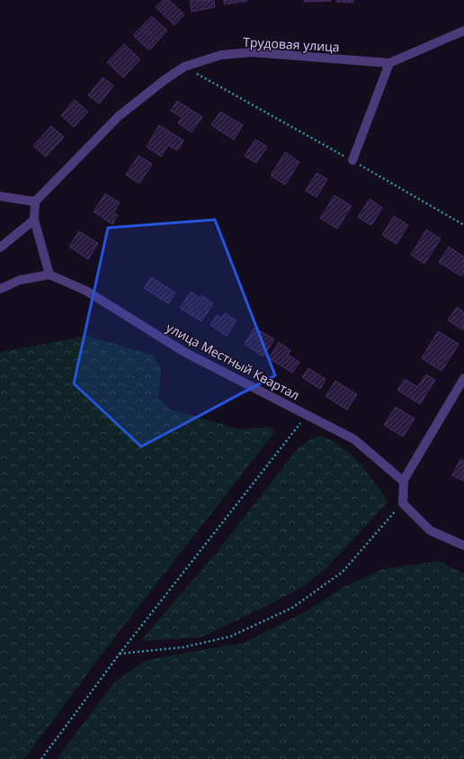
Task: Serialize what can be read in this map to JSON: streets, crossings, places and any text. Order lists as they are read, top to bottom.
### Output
{
  "streets": {
    "street": ["Трудовая улица", "улица Местный Квартал"]
  }
}
